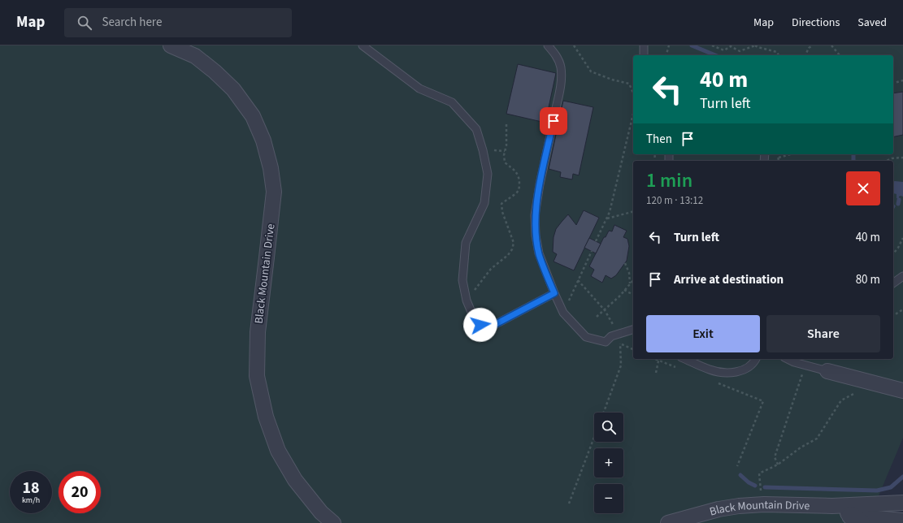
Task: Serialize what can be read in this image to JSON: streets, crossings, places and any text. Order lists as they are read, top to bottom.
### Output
{
  "streets": {
    "street": ["Black Mountain Drive"]
  },
  "page": {
    "header": "Map",
    "search": "Search here",
    "nav": ["Map", "Directions", "Saved"],
    "turn": ["40 m", "Turn left"],
    "then": "Then",
    "heading": ["1 min", "120 m · 13:12"],
    "list": [
      {
        "name": "Turn left",
        "value": "40 m"
      },
      {
        "name": "Arrive at destination",
        "value": "80 m"
      }
    ],
    "buttons": ["Exit", "Share"],
    "map_buttons": ["+", "−"],
    "speed": "18 km/h",
    "limit": "20"
  }
}
